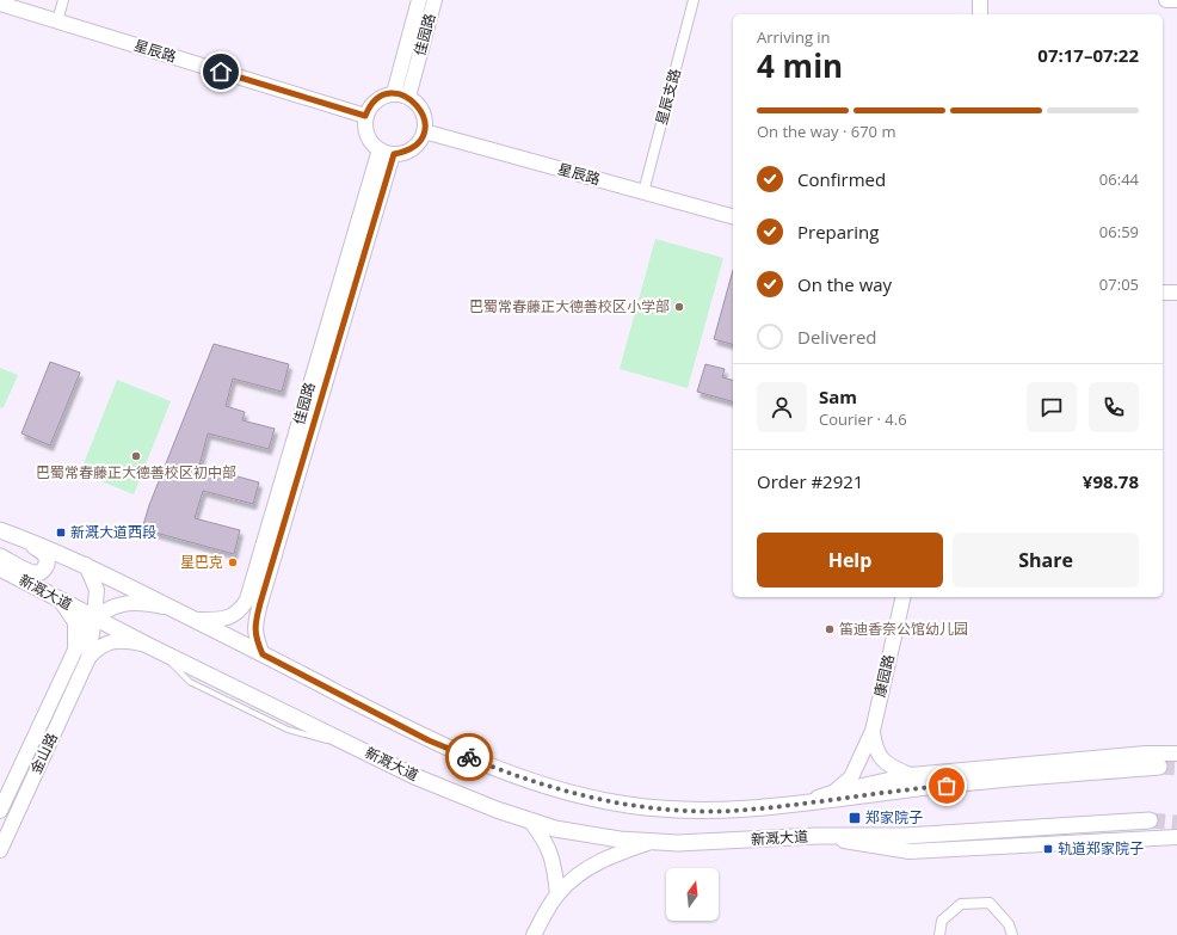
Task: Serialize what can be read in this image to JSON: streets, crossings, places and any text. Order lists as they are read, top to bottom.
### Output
{
  "streets": {
    "main road": [
      "佳园路",
      "星辰路",
      "新溉大道",
      "康园路",
      "金山路"
    ],
    "street": ["星辰支路"]
  },
  "crossings": [
    ["佳园路", "星辰路"],
    ["星辰路", "星辰支路"],
    ["新溉大道", "金山路"]
  ],
  "places": {
    "other": [
      "巴蜀常春藤正大德善校区小学部",
      "巴蜀常春藤正大德善校区初中部",
      "星巴克",
      "笛迪香奈公馆幼儿园"
    ],
    "transit": ["新溉大道西段", "郑家院子", "轨道郑家院子"]
  },
  "north": "top",
  "page": {
    "heading": ["4 min", "Arriving in", "07:17–07:22"],
    "panel": [
      "Sam",
      "Courier · 4.6",
      "Order #2921",
      "¥98.78"
    ],
    "bar": "On the way · 670 m",
    "list": [
      ["Confirmed", "06:44"],
      ["Preparing", "06:59"],
      ["On the way", "07:05"],
      "Delivered"
    ],
    "buttons": ["Help", "Share"]
  }
}
